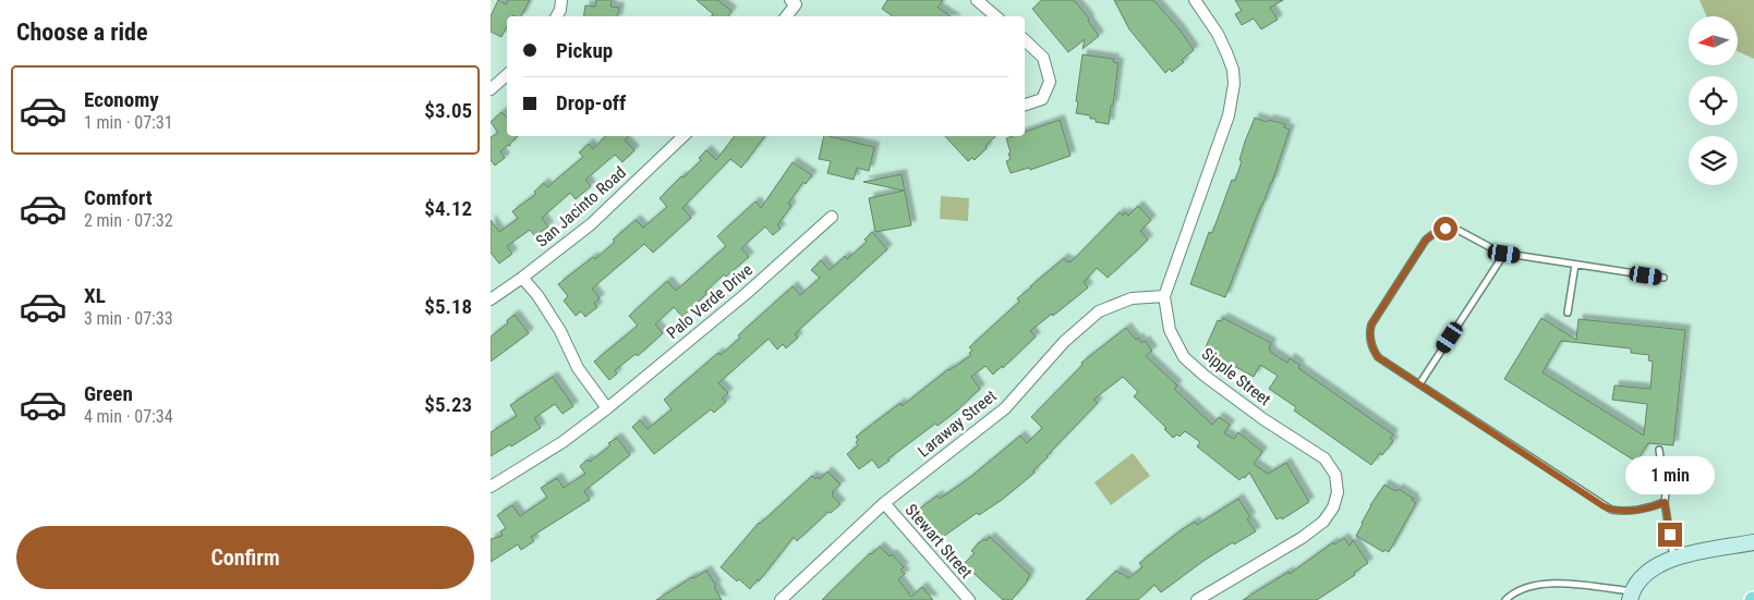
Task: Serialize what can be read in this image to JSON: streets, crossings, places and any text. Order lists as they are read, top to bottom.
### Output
{
  "streets": {
    "street": [
      "San Jacinto Road",
      "Palo Verde Drive",
      "Sipple Street",
      "Laraway Street",
      "Stewart Street"
    ]
  },
  "crossings": [
    ["Sipple Street", "Laraway Street"],
    ["Laraway Street", "Stewart Street"]
  ],
  "north": "left",
  "page": {
    "heading": "Choose a ride",
    "banner": ["Pickup", "Drop-off"],
    "list": [
      {
        "name": "Economy",
        "note": "1 min · 07:31",
        "value": "$3.05"
      },
      {
        "name": "Comfort",
        "note": "2 min · 07:32",
        "value": "$4.12"
      },
      {
        "name": "XL",
        "note": "3 min · 07:33",
        "value": "$5.18"
      },
      {
        "name": "Green",
        "note": "4 min · 07:34",
        "value": "$5.23"
      }
    ],
    "bubble": "1 min",
    "buttons": "Confirm"
  }
}
